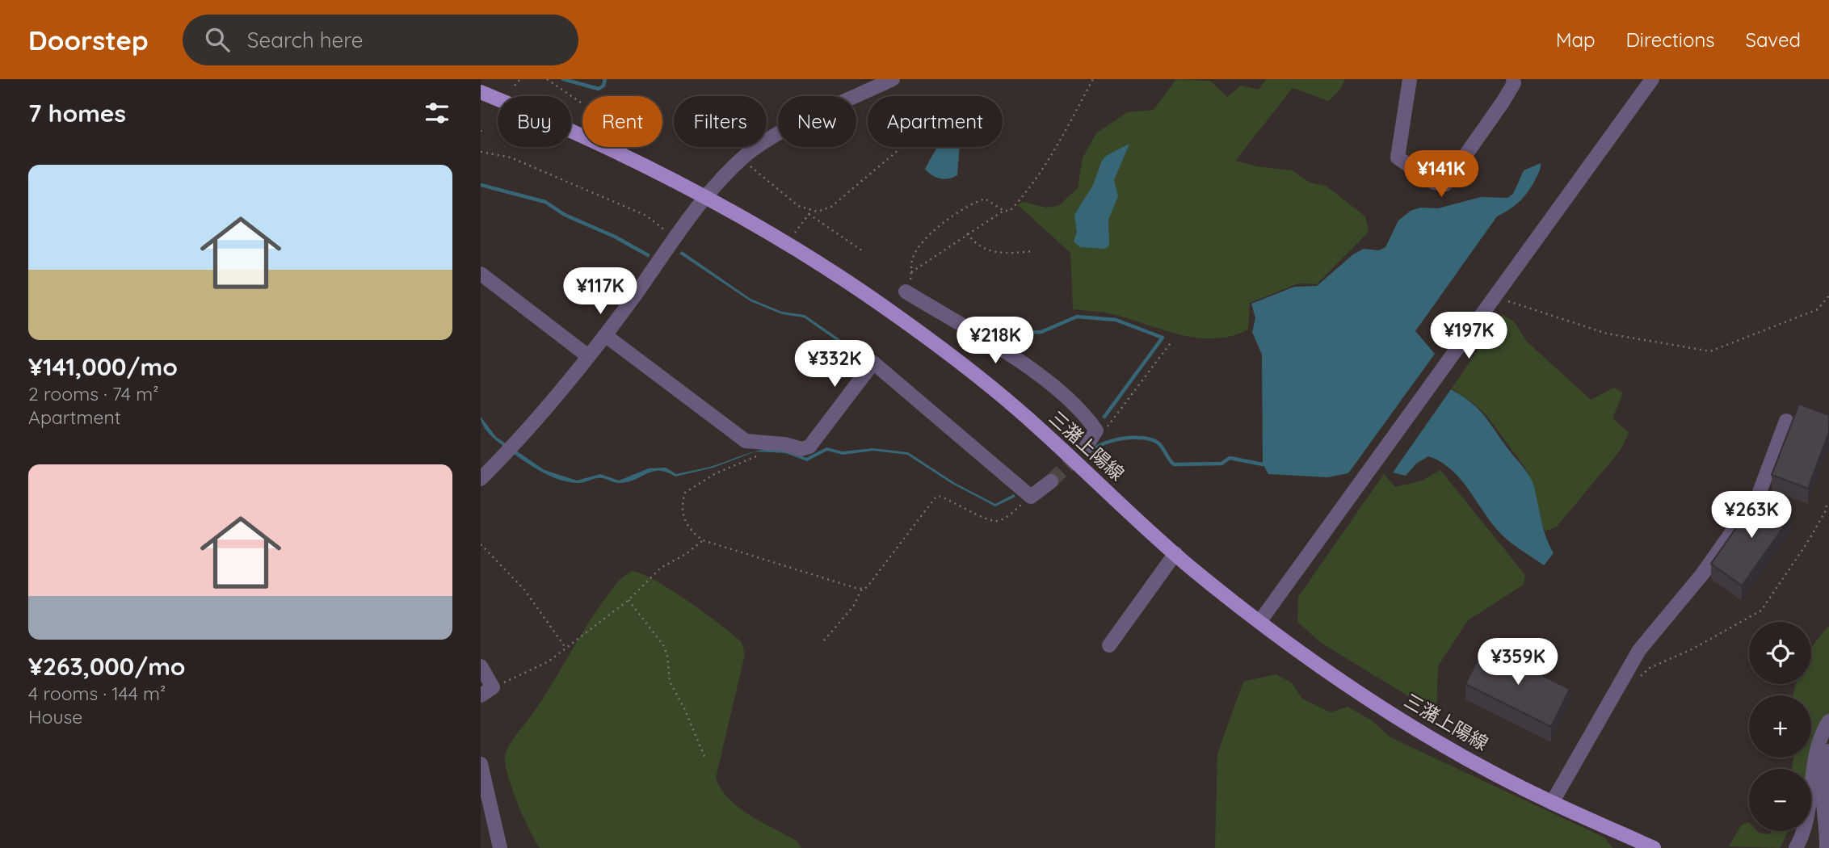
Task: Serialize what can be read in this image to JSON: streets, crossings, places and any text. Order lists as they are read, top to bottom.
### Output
{
  "streets": {
    "main road": ["三潴上陽線"]
  },
  "page": {
    "header": "Doorstep",
    "search": "Search here",
    "nav": ["Map", "Directions", "Saved"],
    "heading": "7 homes",
    "chip": [
      "Buy",
      "Rent",
      "Filters",
      "New",
      "Apartment"
    ],
    "list": [
      {
        "name": "¥141,000/mo",
        "note": "2 rooms · 74 m² · Apartment"
      },
      {
        "name": "¥263,000/mo",
        "note": "4 rooms · 144 m² · House"
      }
    ],
    "price": [
      "¥141K",
      "¥117K",
      "¥197K",
      "¥218K",
      "¥332K",
      "¥263K",
      "¥359K"
    ],
    "map_buttons": ["+", "−"]
  }
}
